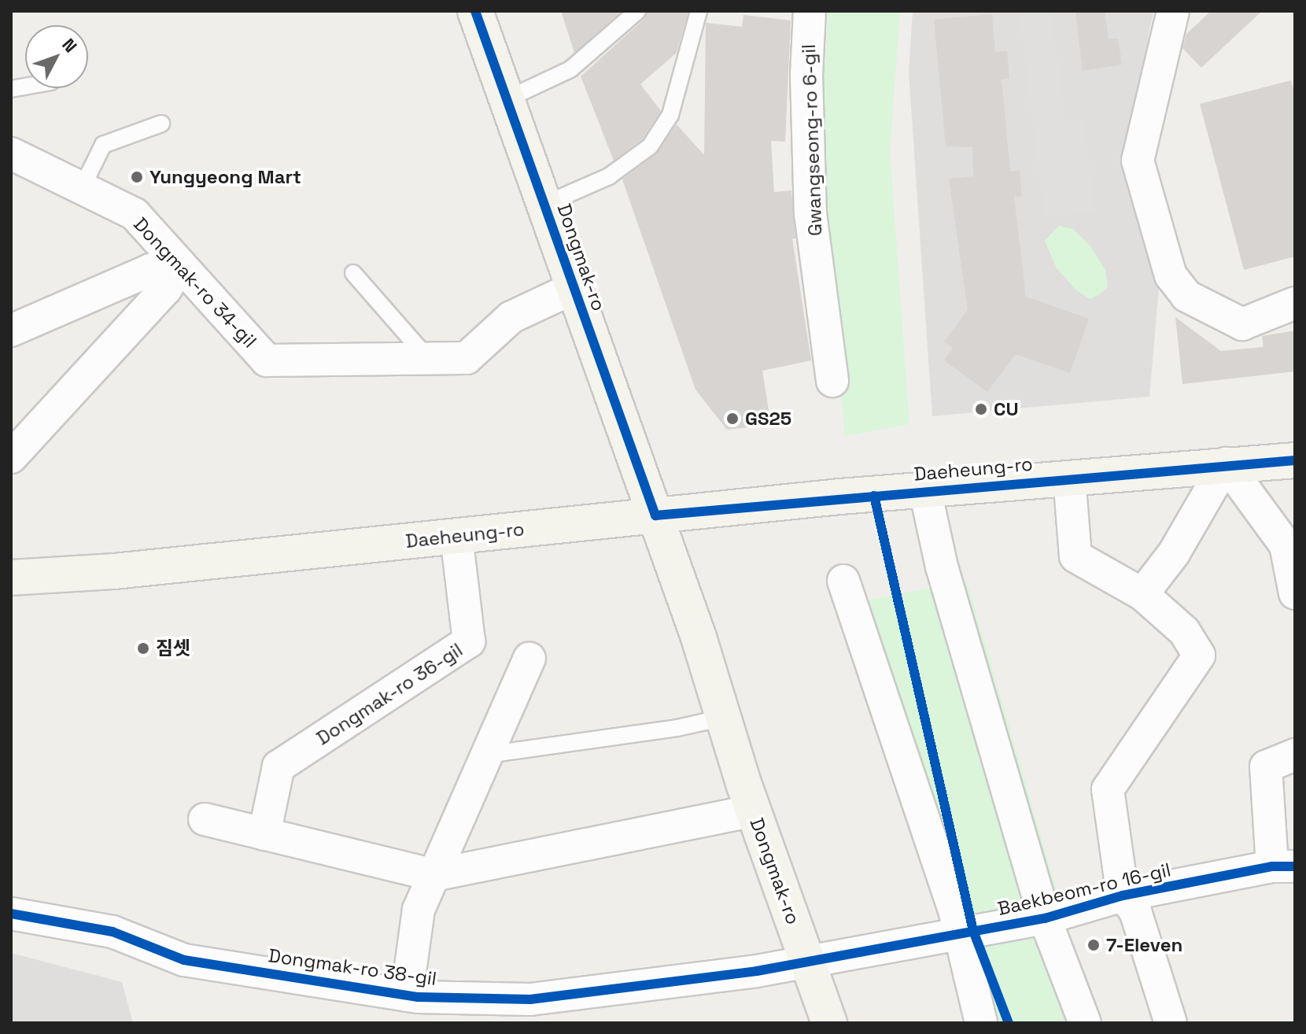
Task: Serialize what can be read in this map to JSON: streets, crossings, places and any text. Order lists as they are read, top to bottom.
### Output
{
  "streets": {
    "main road": ["Dongmak-ro", "Daeheung-ro"],
    "street": [
      "Gwangseong-ro 6-gil",
      "Dongmak-ro 34-gil",
      "Dongmak-ro 36-gil",
      "Baekbeom-ro 16-gil",
      "Dongmak-ro 38-gil"
    ]
  },
  "crossings": [
    ["Dongmak-ro", "Dongmak-ro 34-gil"],
    ["Dongmak-ro", "Daeheung-ro"],
    ["Dongmak-ro", "Baekbeom-ro 16-gil"],
    ["Dongmak-ro", "Dongmak-ro 38-gil"],
    ["Daeheung-ro", "Dongmak-ro 36-gil"],
    ["Daeheung-ro", "Baekbeom-ro 16-gil"],
    ["Baekbeom-ro 16-gil", "Dongmak-ro 38-gil"]
  ],
  "places": [
    "Yungyeong Mart",
    "CU",
    "GS25",
    "짐셋",
    "7-Eleven"
  ],
  "north": "top right"
}
